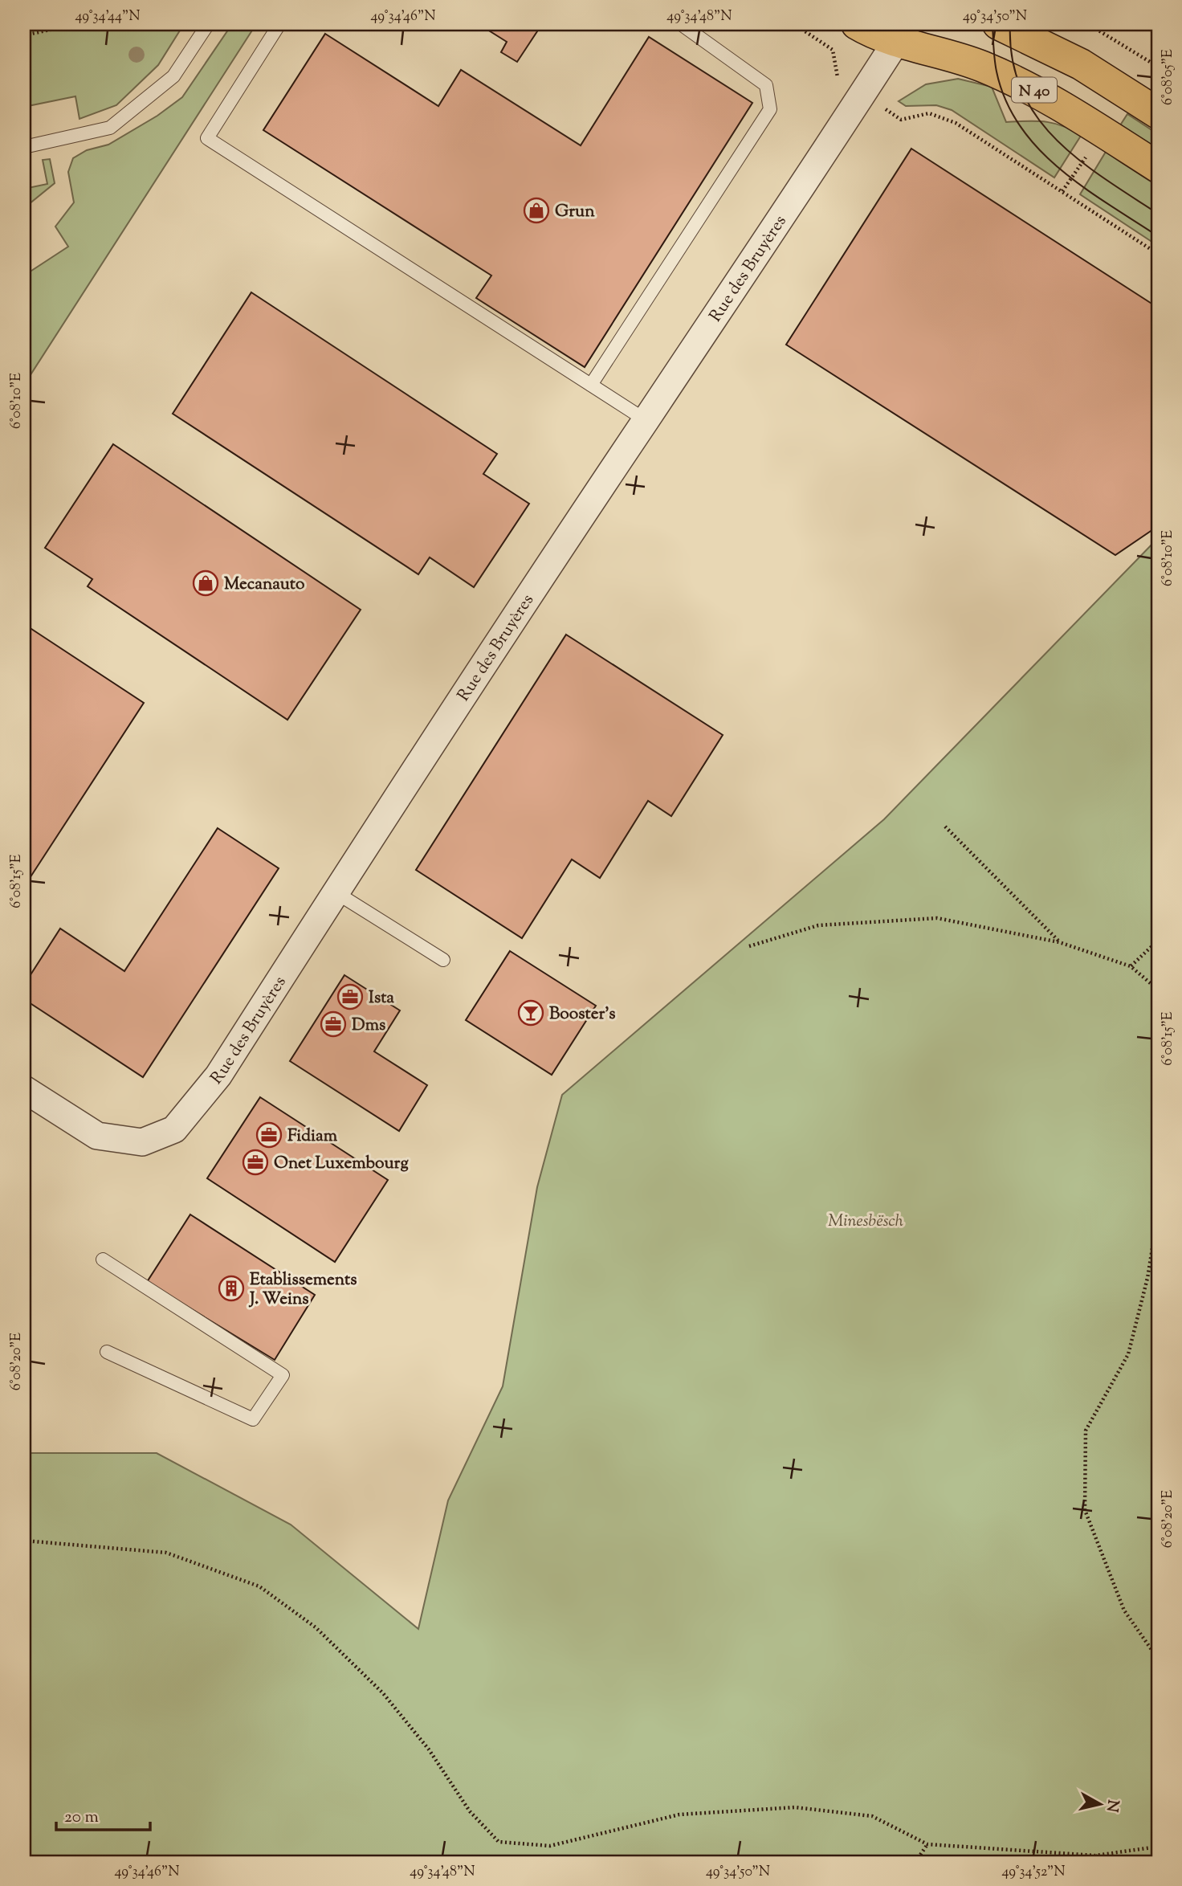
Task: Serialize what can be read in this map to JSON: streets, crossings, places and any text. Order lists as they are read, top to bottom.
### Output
{
  "streets": {
    "main road": ["N 40"],
    "street": ["Rue des Bruyères"]
  },
  "crossings": [
    ["N 40", "Rue des Bruyères"]
  ],
  "parks": ["Minesbësch"],
  "places": {
    "shop": ["Grun", "Mecanauto"],
    "office": [
      "Ista",
      "Dms",
      "Fidiam",
      "Onet Luxembourg"
    ],
    "bar": ["Booster's"],
    "building": ["Etablissements J. Weins"]
  },
  "scale_bar": "20 m",
  "north": "right",
  "coordinates": [
    "49°34'44\"N",
    "49°34'46\"N",
    "49°34'48\"N",
    "49°34'50\"N",
    "6°08'05\"E",
    "6°08'10\"E",
    "6°08'15\"E",
    "6°08'20\"E",
    "49°34'52\"N"
  ]
}
